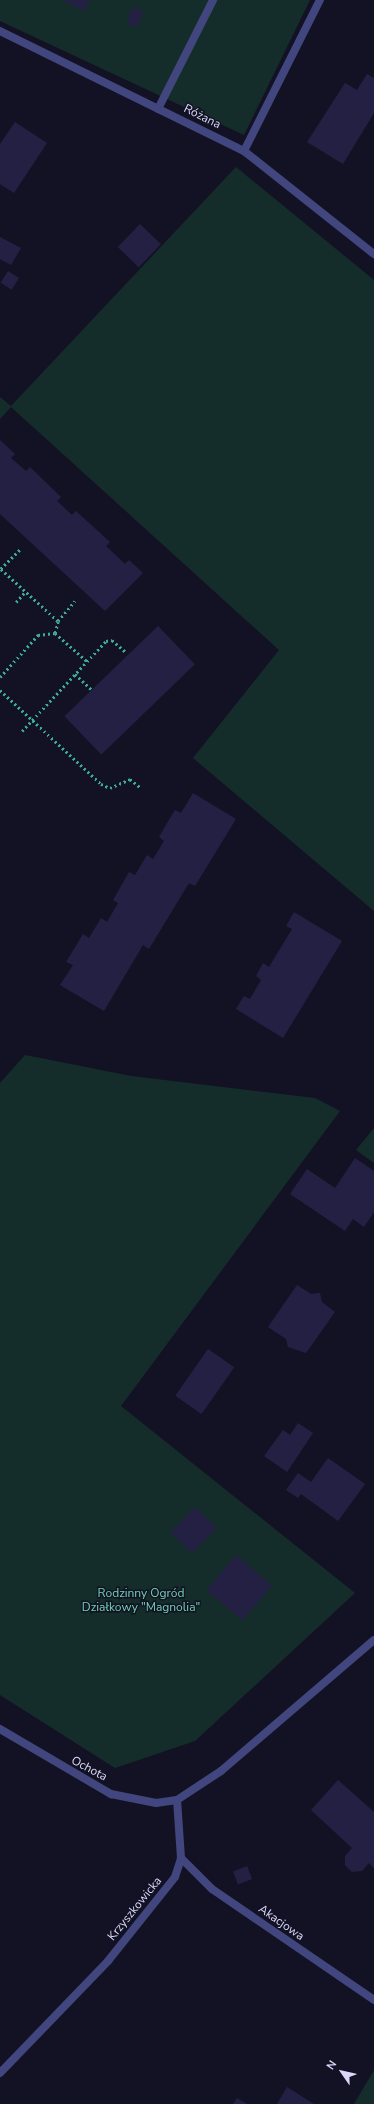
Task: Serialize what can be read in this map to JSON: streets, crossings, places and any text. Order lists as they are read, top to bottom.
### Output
{
  "streets": {
    "street": [
      "Różana",
      "Ochota",
      "Krzyszkowicka",
      "Akacjowa"
    ]
  },
  "crossings": [
    ["Ochota", "Krzyszkowicka"],
    ["Krzyszkowicka", "Akacjowa"]
  ],
  "parks": ["Rodzinny Ogród Działkowy \"Magnolia\""],
  "north": "top left"
}
